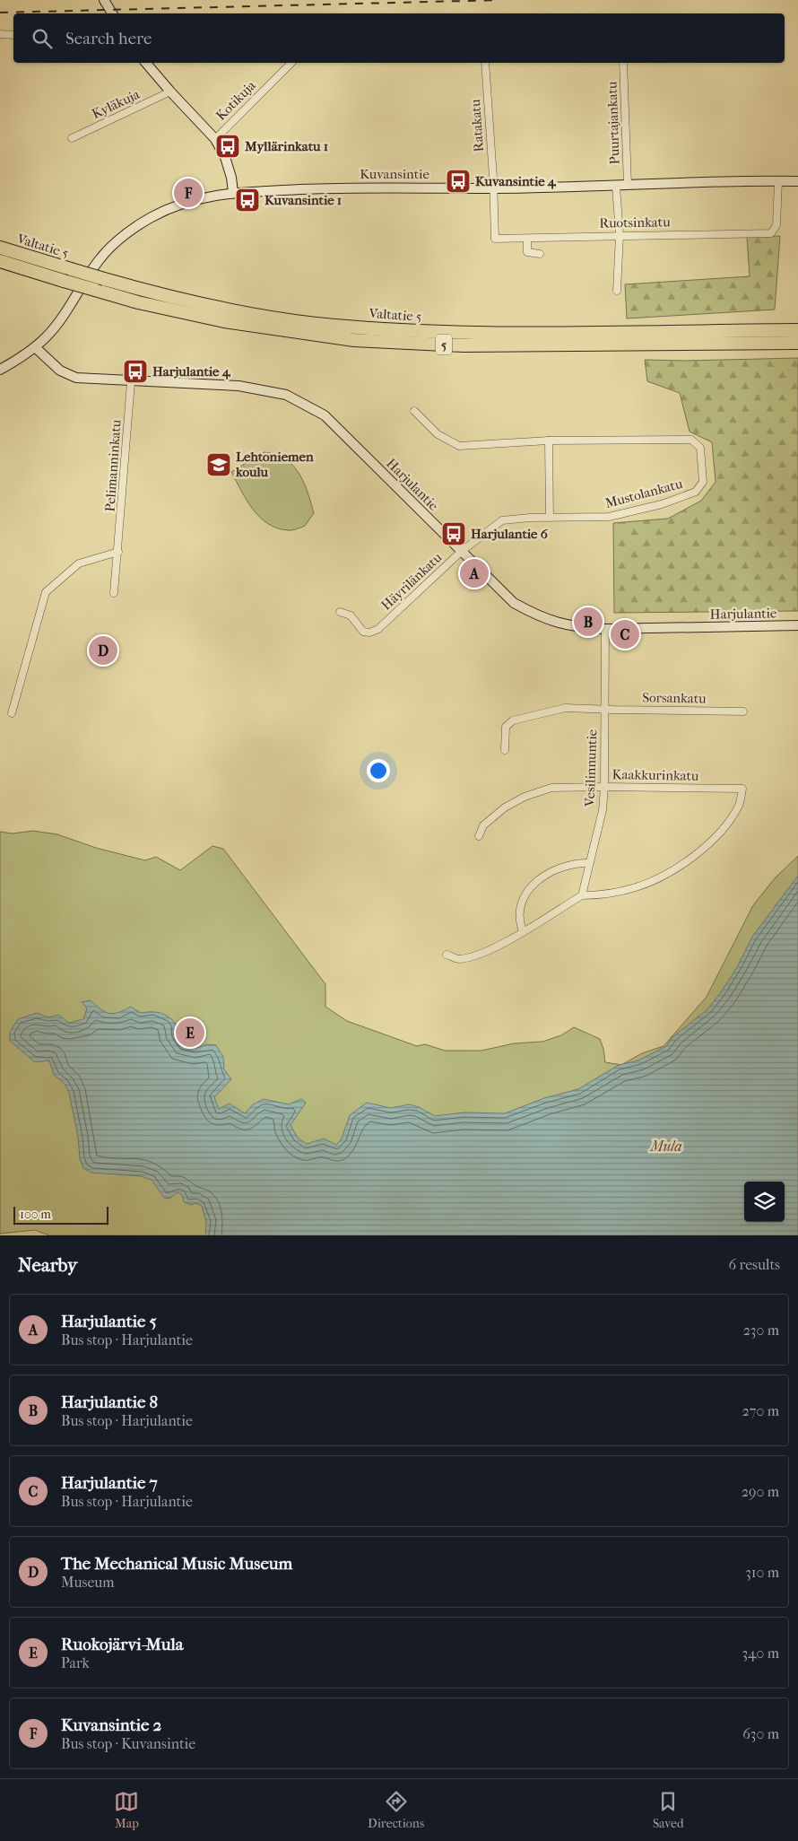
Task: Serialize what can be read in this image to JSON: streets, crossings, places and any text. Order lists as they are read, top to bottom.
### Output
{
  "streets": {
    "highway": ["Valtatie 5", "5"],
    "street": [
      "Kotikuja",
      "Kyläkuja",
      "Puurtajankatu",
      "Ratakatu",
      "Kuvansintie",
      "Ruotsinkatu",
      "Pelimanninkatu",
      "Harjulantie",
      "Mustolankatu",
      "Häyrilänkatu",
      "Sorsankatu",
      "Vesilinnuntie",
      "Kaakkurinkatu"
    ]
  },
  "crossings": [
    ["Puurtajankatu", "Kuvansintie"],
    ["Ratakatu", "Kuvansintie"],
    ["Ratakatu", "Ruotsinkatu"],
    ["Kuvansintie", "Ruotsinkatu"],
    ["Kuvansintie", "Harjulantie"],
    ["Pelimanninkatu", "Harjulantie"],
    ["Harjulantie", "Mustolankatu"],
    ["Harjulantie", "Häyrilänkatu"],
    ["Harjulantie", "Vesilinnuntie"],
    ["Mustolankatu", "Häyrilänkatu"],
    ["Sorsankatu", "Vesilinnuntie"],
    ["Vesilinnuntie", "Kaakkurinkatu"]
  ],
  "water": ["Mula"],
  "places": {
    "bus stop": [
      "Myllärinkatu 1",
      "Kuvansintie 4",
      "Kuvansintie 1",
      "Harjulantie 4",
      "Harjulantie 6"
    ],
    "school or university": ["Lehtoniemen koulu"]
  },
  "scale_bar": "100 m",
  "page": {
    "search": "Search here",
    "pins": [
      "F",
      "A",
      "B",
      "C",
      "D",
      "E"
    ],
    "scale": "100 m",
    "heading": ["Nearby", "6 results"],
    "list": [
      {
        "mark": "A",
        "name": "Harjulantie 5",
        "note": "Bus stop · Harjulantie",
        "value": "230 m"
      },
      {
        "mark": "B",
        "name": "Harjulantie 8",
        "note": "Bus stop · Harjulantie",
        "value": "270 m"
      },
      {
        "mark": "C",
        "name": "Harjulantie 7",
        "note": "Bus stop · Harjulantie",
        "value": "290 m"
      },
      {
        "mark": "D",
        "name": "The Mechanical Music Museum",
        "note": "Museum",
        "value": "310 m"
      },
      {
        "mark": "E",
        "name": "Ruokojärvi-Mula",
        "note": "Park",
        "value": "340 m"
      },
      {
        "mark": "F",
        "name": "Kuvansintie 2",
        "note": "Bus stop · Kuvansintie",
        "value": "630 m"
      }
    ],
    "nav": ["Map", "Directions", "Saved"]
  }
}
